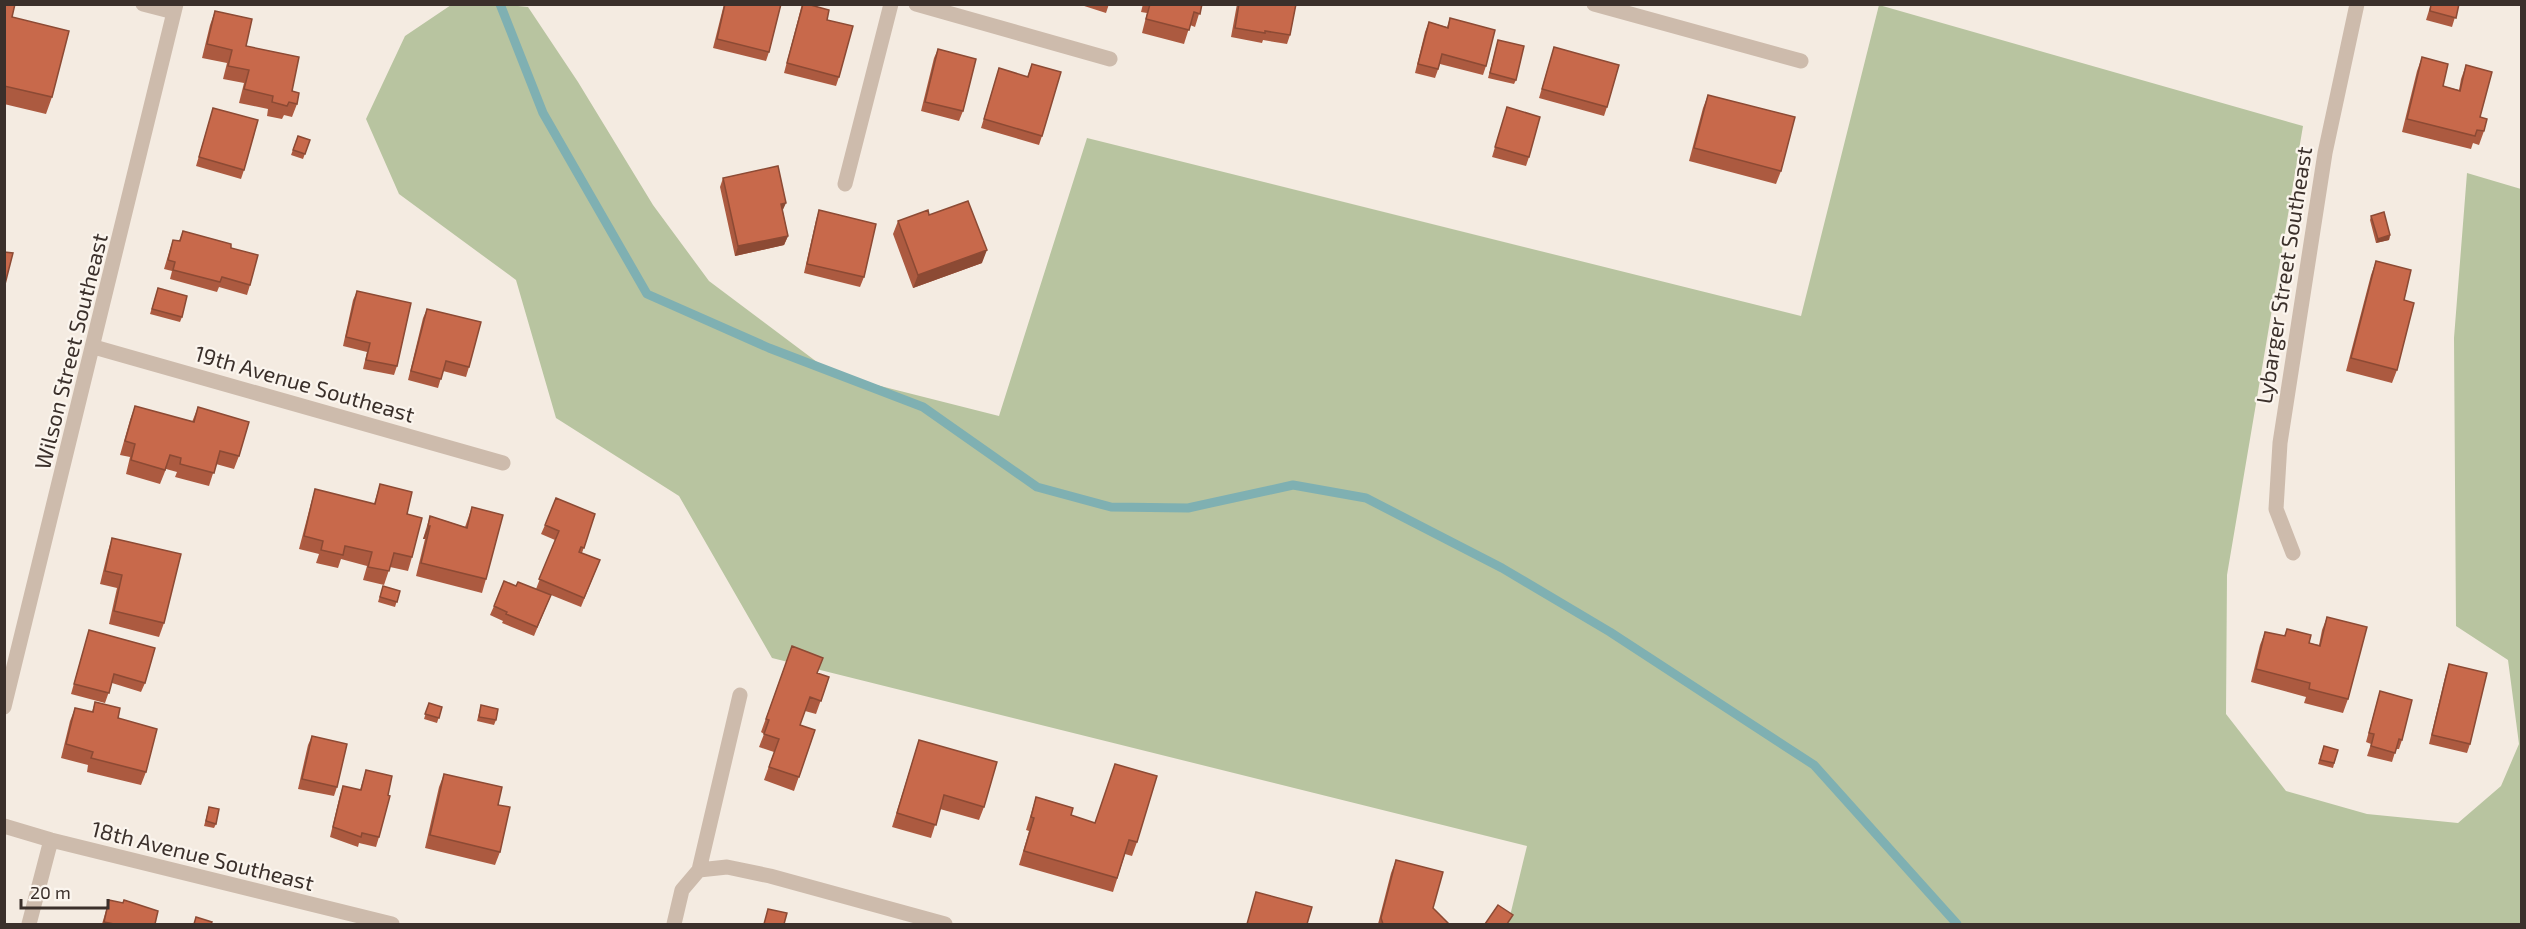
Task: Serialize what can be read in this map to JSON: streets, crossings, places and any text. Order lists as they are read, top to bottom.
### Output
{
  "streets": {
    "street": [
      "Lybarger Street Southeast",
      "Wilson Street Southeast",
      "19th Avenue Southeast",
      "18th Avenue Southeast"
    ]
  },
  "crossings": [
    ["Wilson Street Southeast", "19th Avenue Southeast"]
  ],
  "scale_bar": "20 m"
}
